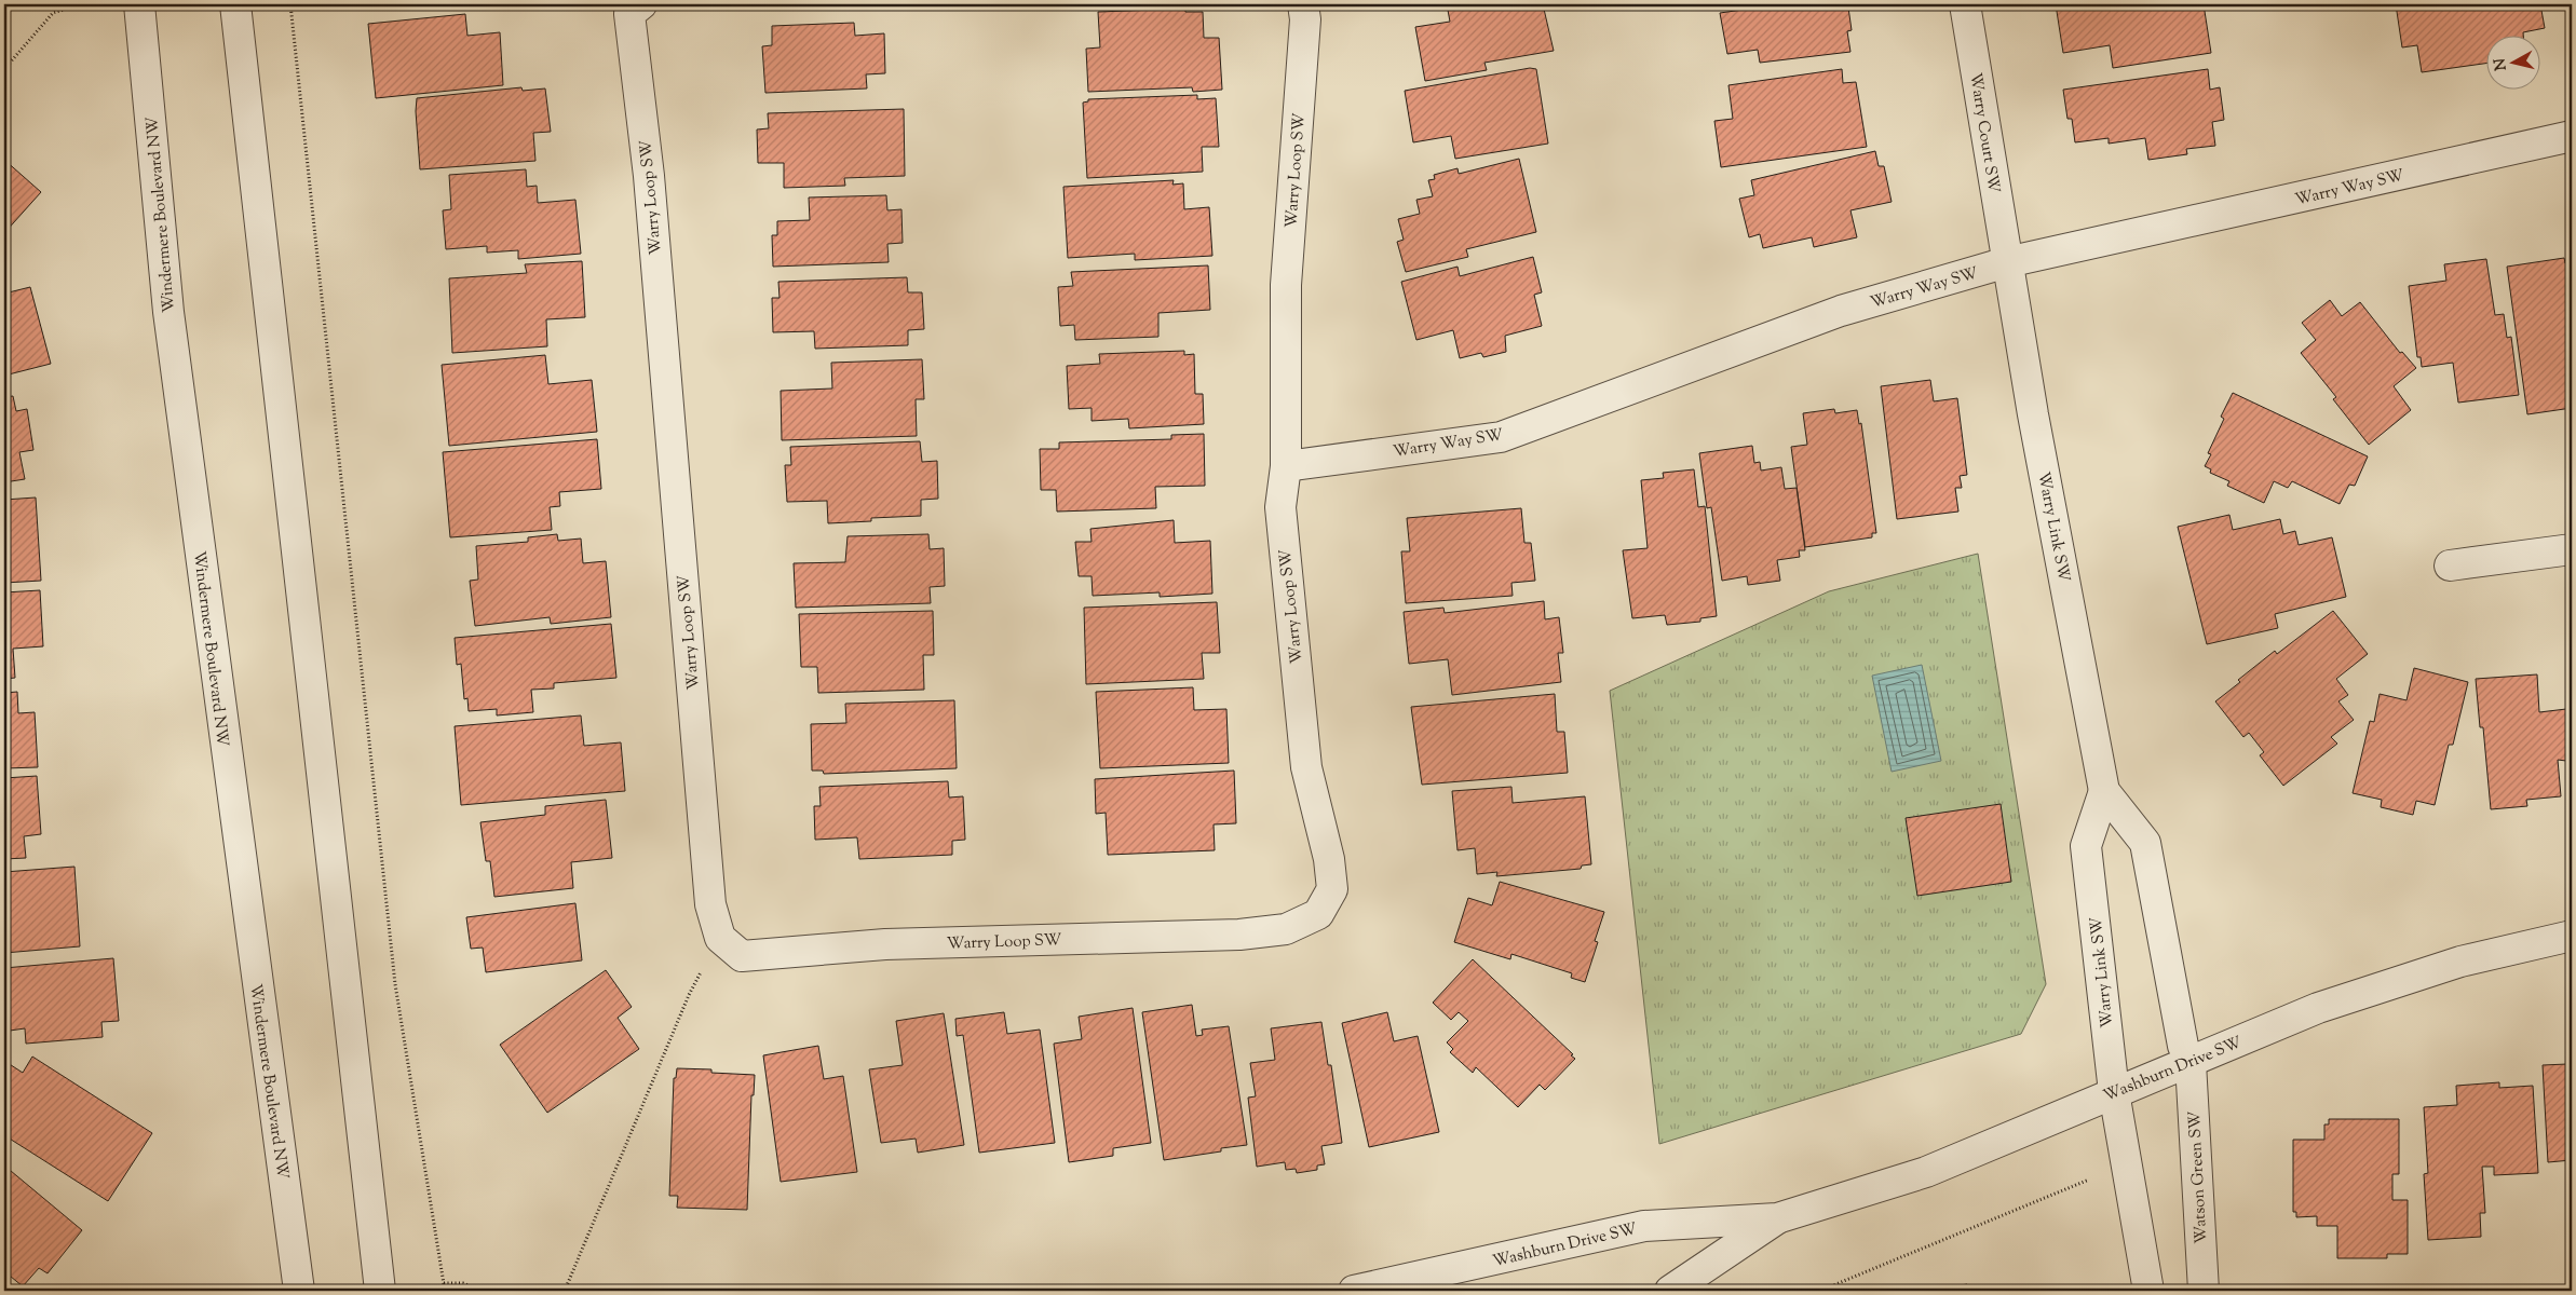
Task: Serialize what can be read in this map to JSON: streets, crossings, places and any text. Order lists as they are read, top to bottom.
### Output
{
  "streets": {
    "street": [
      "Warry Court SW",
      "Warry Loop SW",
      "Warry Way SW",
      "Windermere Boulevard NW",
      "Warry Link SW",
      "Washburn Drive SW",
      "Watson Green SW"
    ]
  },
  "crossings": [
    ["Warry Court SW", "Warry Way SW"],
    ["Warry Court SW", "Warry Link SW"],
    ["Warry Loop SW", "Warry Way SW"],
    ["Warry Way SW", "Warry Link SW"],
    ["Warry Link SW", "Washburn Drive SW"],
    ["Warry Link SW", "Watson Green SW"],
    ["Washburn Drive SW", "Watson Green SW"]
  ],
  "north": "left"
}
